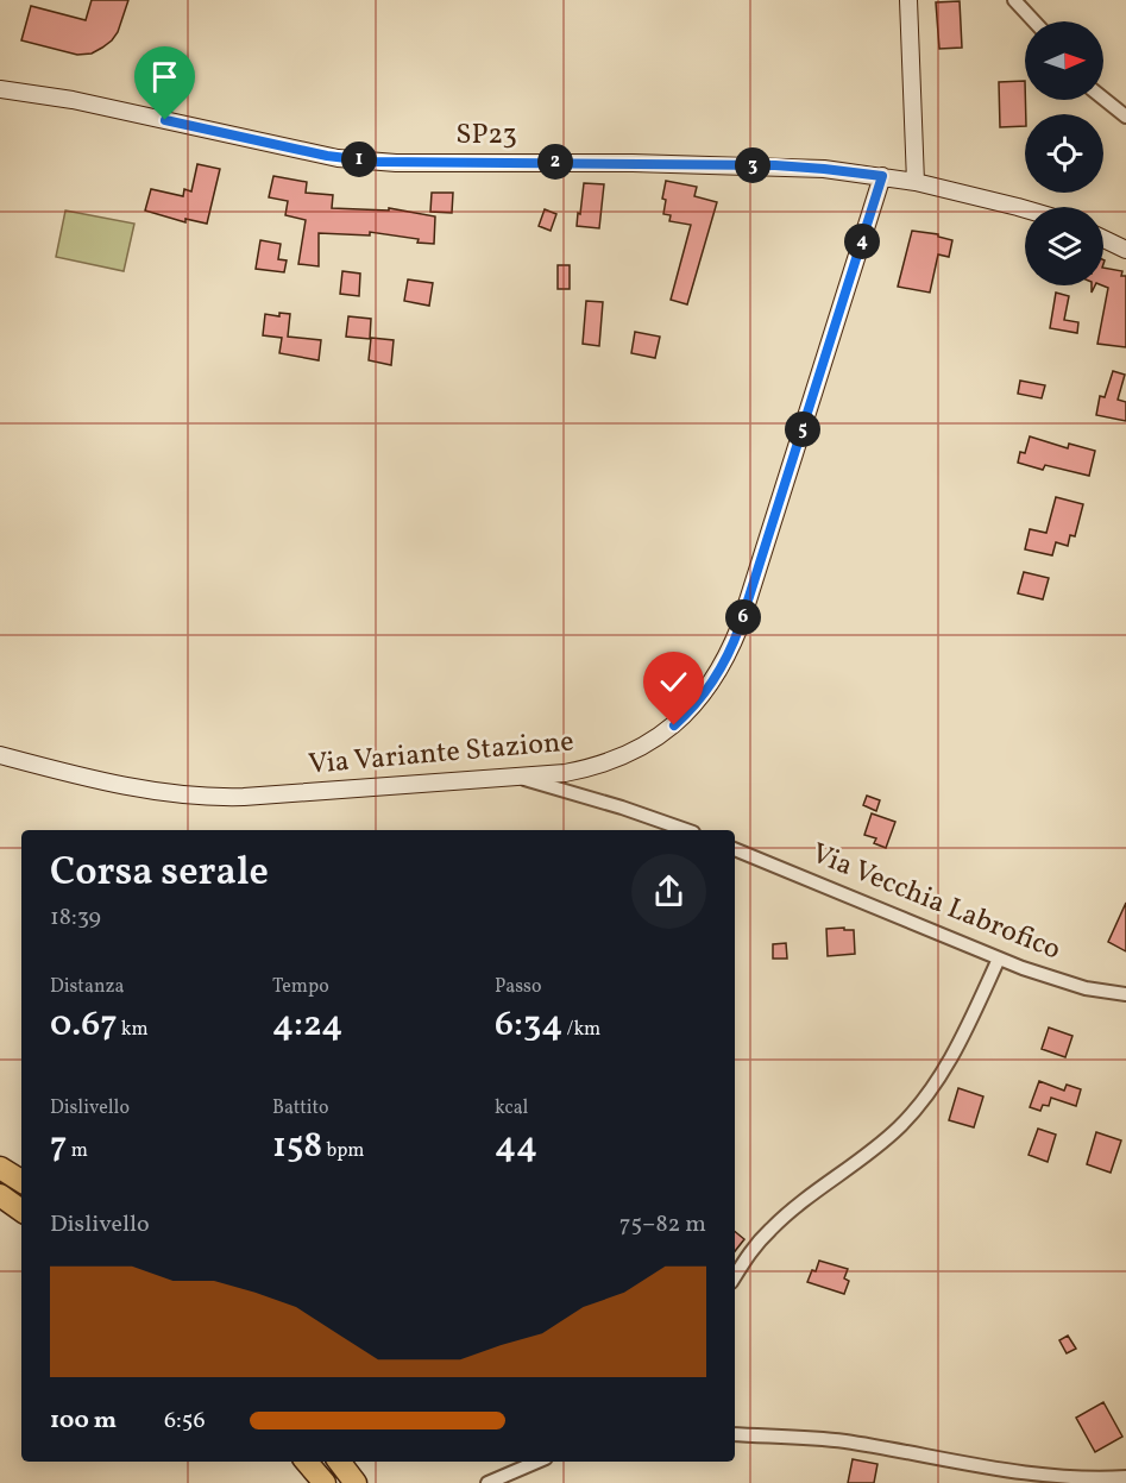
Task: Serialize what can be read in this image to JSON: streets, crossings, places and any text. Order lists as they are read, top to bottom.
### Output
{
  "streets": {
    "street": ["SP23", "Via Variante Stazione", "Via Vecchia Labrofico"]
  },
  "crossings": [
    ["SP23", "Via Variante Stazione"]
  ],
  "north": "right",
  "page": {
    "pins": [
      "1",
      "2",
      "3",
      "4",
      "5",
      "6"
    ],
    "heading": ["Corsa serale", "18:39"],
    "stats": [
      ["Distanza", "0.67 km"],
      ["Tempo", "4:24"],
      ["Passo", "6:34 /km"],
      ["Dislivello", "7 m"],
      ["Battito", "158 bpm"],
      ["kcal", "44"]
    ],
    "chart": ["Dislivello", "75–82 m"],
    "list": [
      {
        "name": "100 m",
        "note": "6:56"
      }
    ]
  }
}
